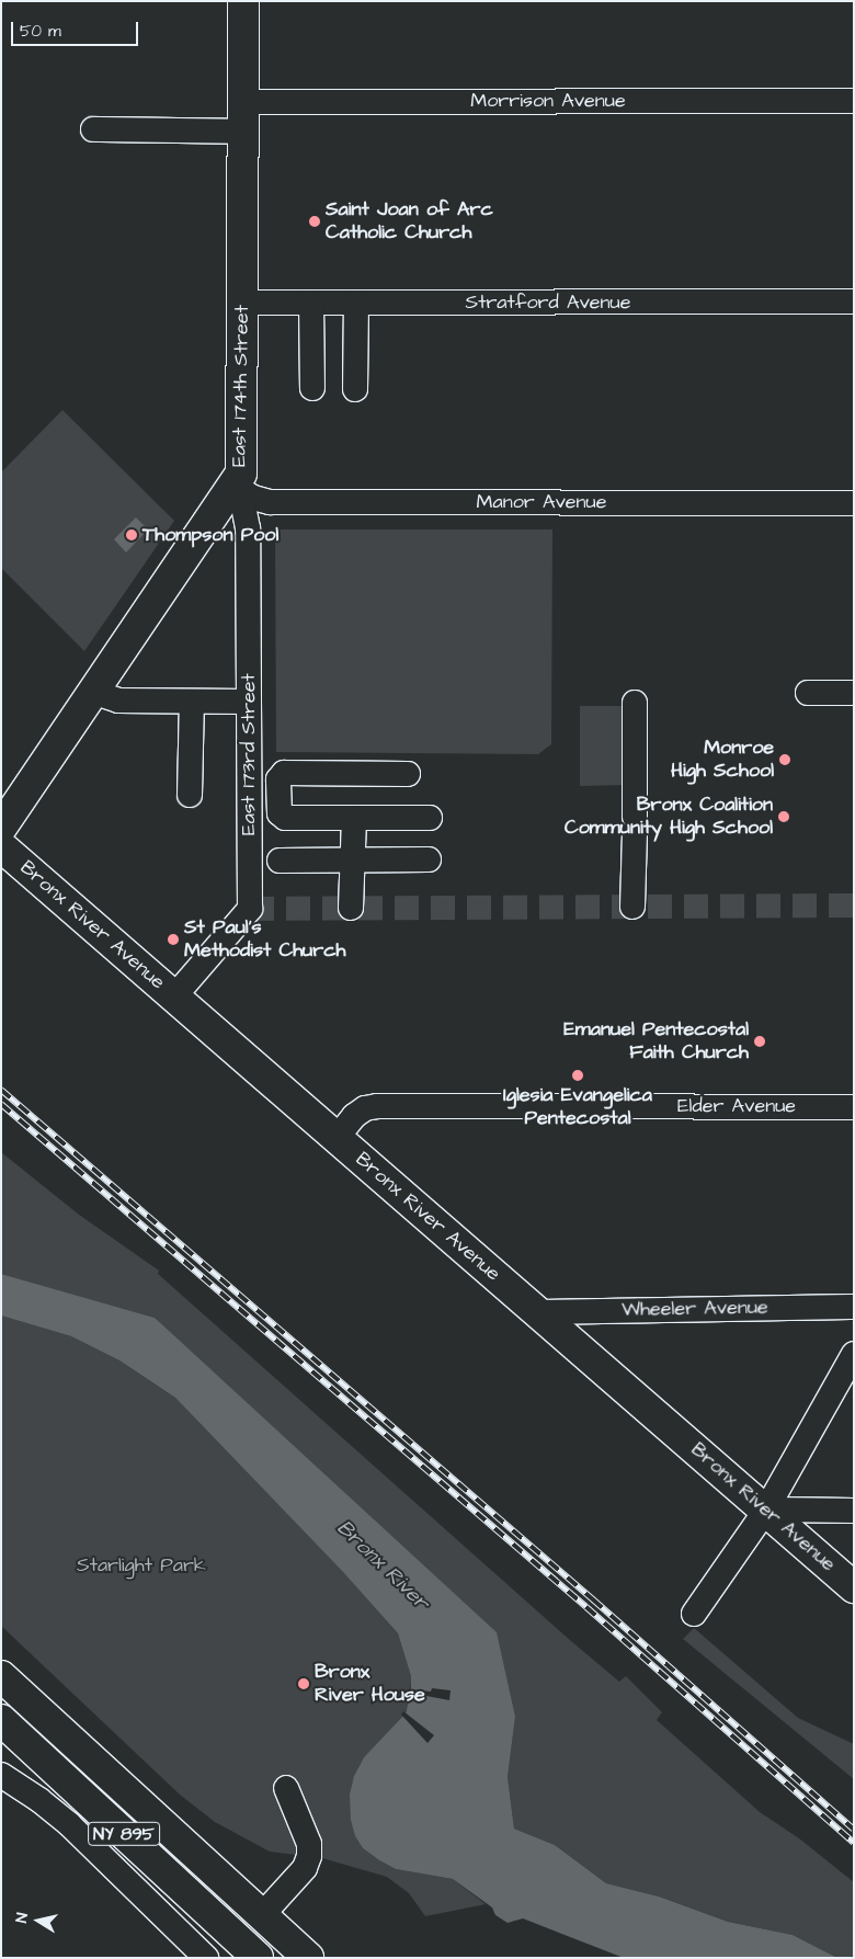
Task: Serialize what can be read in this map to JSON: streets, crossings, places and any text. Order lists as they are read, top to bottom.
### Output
{
  "streets": {
    "main road": ["East 174th Street", "Bronx River Avenue", "NY 895"],
    "street": [
      "Morrison Avenue",
      "Stratford Avenue",
      "Manor Avenue",
      "East 173rd Street",
      "Elder Avenue",
      "Wheeler Avenue"
    ]
  },
  "crossings": [
    ["Morrison Avenue", "East 174th Street"],
    ["Stratford Avenue", "East 174th Street"],
    ["East 174th Street", "Manor Avenue"],
    ["East 174th Street", "East 173rd Street"],
    ["Manor Avenue", "East 173rd Street"],
    ["East 173rd Street", "Bronx River Avenue"],
    ["Bronx River Avenue", "Elder Avenue"],
    ["Bronx River Avenue", "Wheeler Avenue"]
  ],
  "water": ["Bronx River"],
  "parks": ["Starlight Park"],
  "places": [
    "Saint Joan of Arc Catholic Church",
    "Thompson Pool",
    "Monroe High School",
    "Bronx Coalition Community High School",
    "St Paul's Methodist Church",
    "Emanuel Pentecostal Faith Church",
    "Iglesia Evangelica Pentecostal",
    "Bronx River House"
  ],
  "scale_bar": "50 m",
  "north": "left"
}
